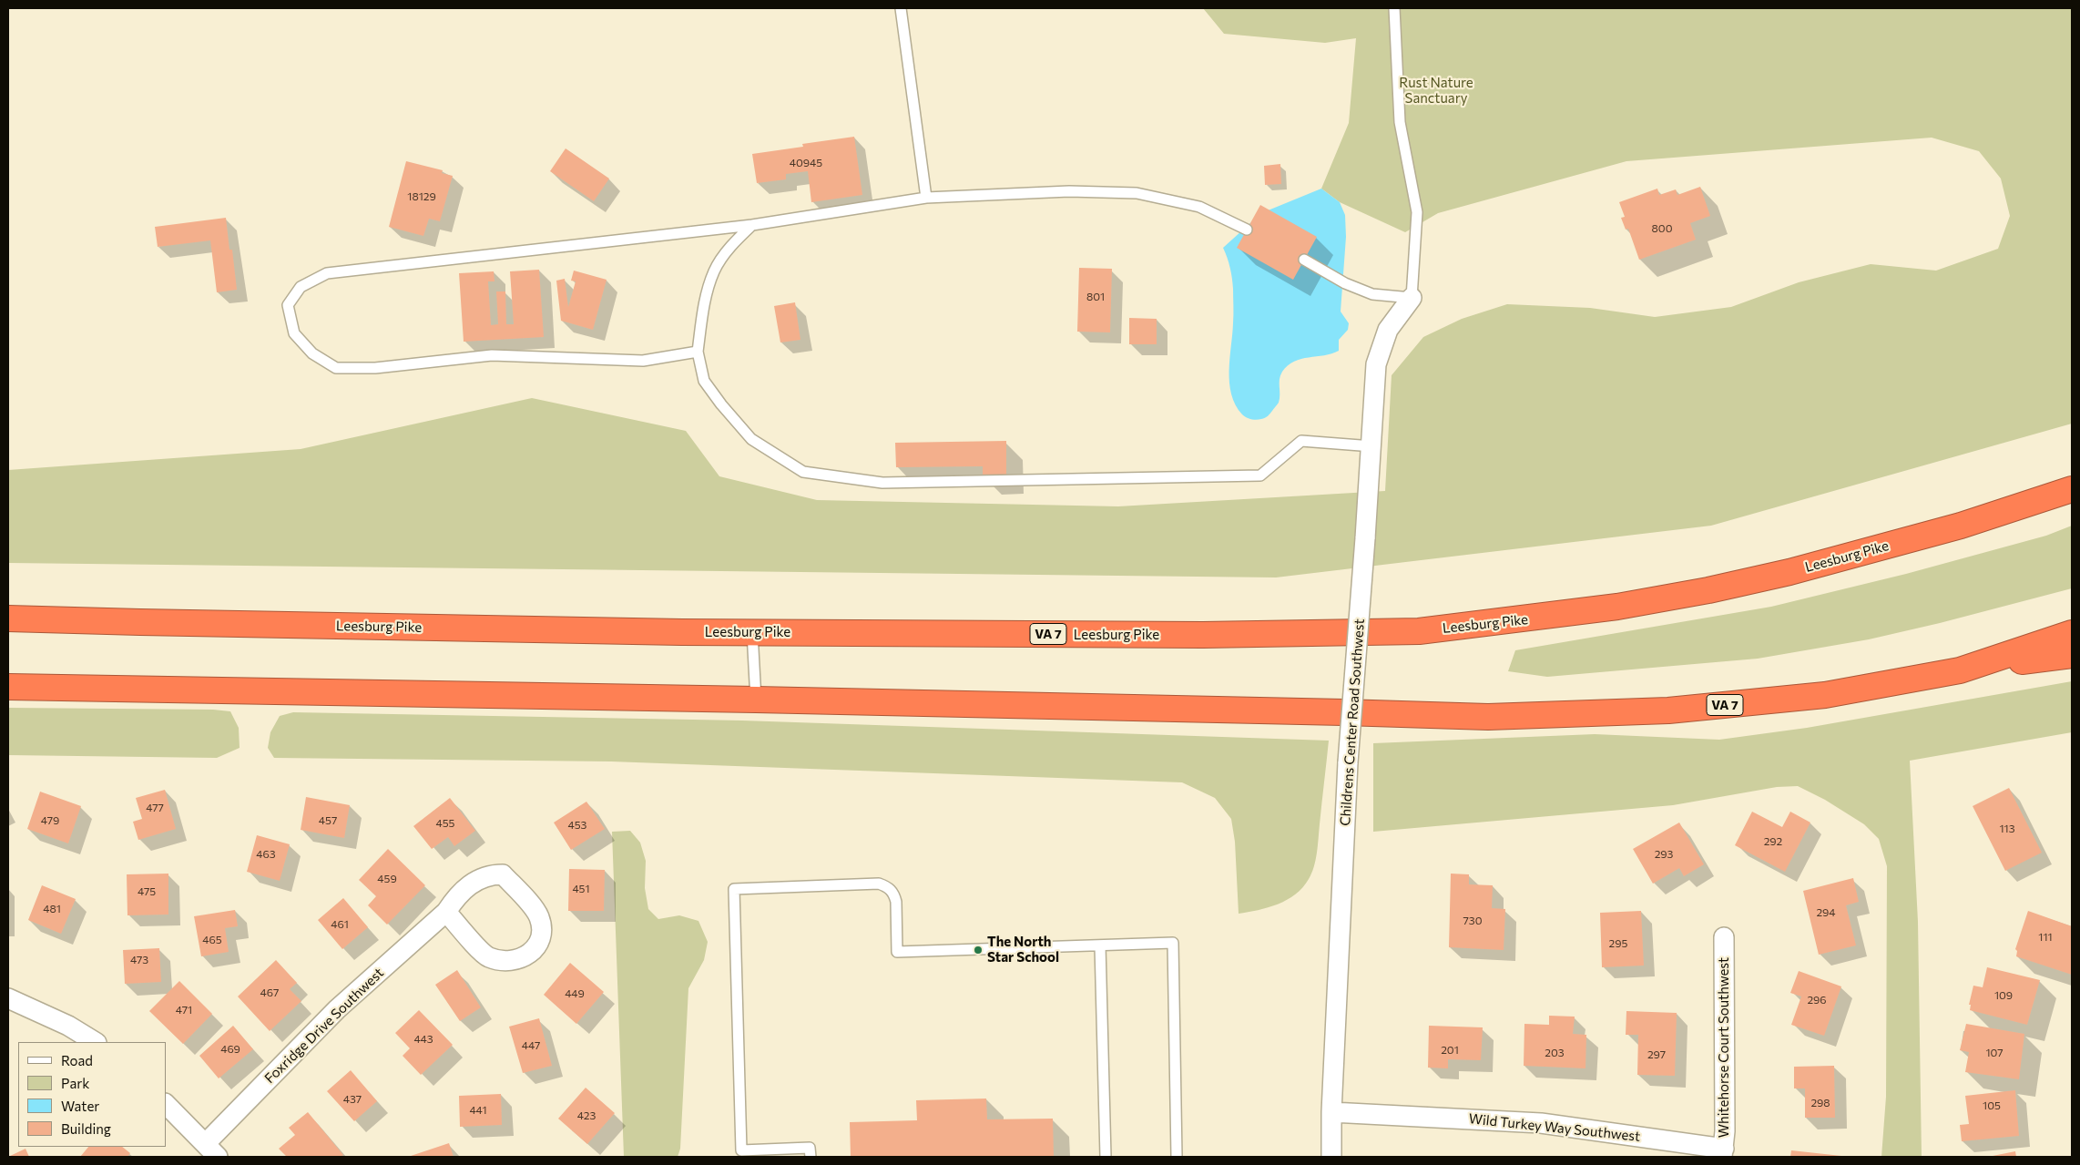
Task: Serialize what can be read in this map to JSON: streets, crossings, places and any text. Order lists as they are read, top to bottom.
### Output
{
  "streets": {
    "highway": ["Leesburg Pike", "VA 7"],
    "street": [
      "Childrens Center Road Southwest",
      "Foxridge Drive Southwest",
      "Whitehorse Court Southwest",
      "Wild Turkey Way Southwest"
    ]
  },
  "crossings": [
    ["Childrens Center Road Southwest", "Wild Turkey Way Southwest"],
    ["Whitehorse Court Southwest", "Wild Turkey Way Southwest"]
  ],
  "parks": ["Rust Nature Sanctuary"],
  "places": ["The North Star School"],
  "house_numbers": [
    "40945",
    "18129",
    "800",
    "801",
    "477",
    "479",
    "457",
    "455",
    "453",
    "113",
    "292",
    "463",
    "293",
    "459",
    "451",
    "475",
    "481",
    "294",
    "730",
    "461",
    "111",
    "465",
    "295",
    "473",
    "467",
    "449",
    "109",
    "296",
    "471",
    "443",
    "447",
    "469",
    "201",
    "203",
    "107",
    "297",
    "437",
    "298",
    "105",
    "441",
    "423"
  ],
  "legend": [
    "Road",
    "Park",
    "Water",
    "Building"
  ]
}
